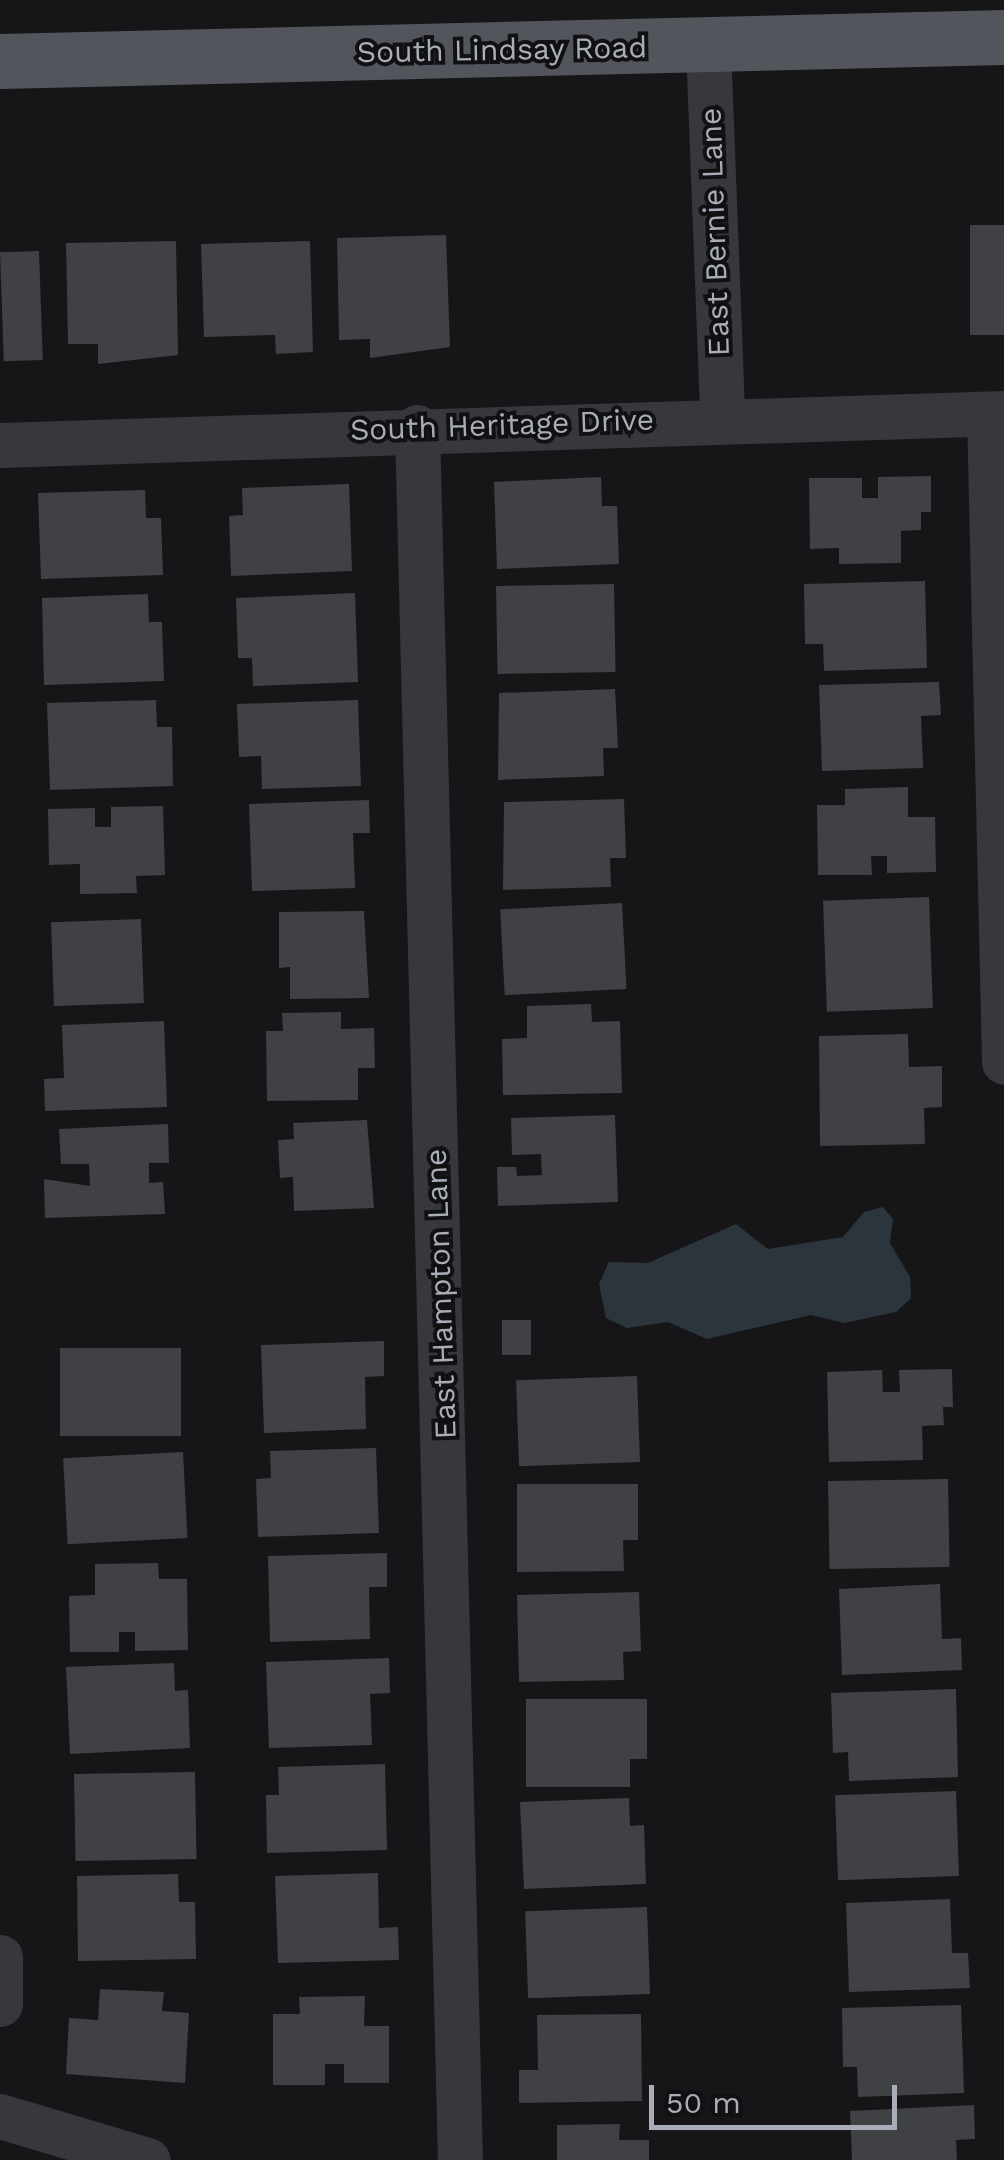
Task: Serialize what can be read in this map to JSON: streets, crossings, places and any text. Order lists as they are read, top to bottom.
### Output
{
  "streets": {
    "main road": ["South Lindsay Road"],
    "street": ["East Bernie Lane", "South Heritage Drive", "East Hampton Lane"]
  },
  "crossings": [
    ["South Lindsay Road", "East Bernie Lane"],
    ["East Bernie Lane", "South Heritage Drive"],
    ["South Heritage Drive", "East Hampton Lane"]
  ],
  "scale_bar": "50 m"
}
